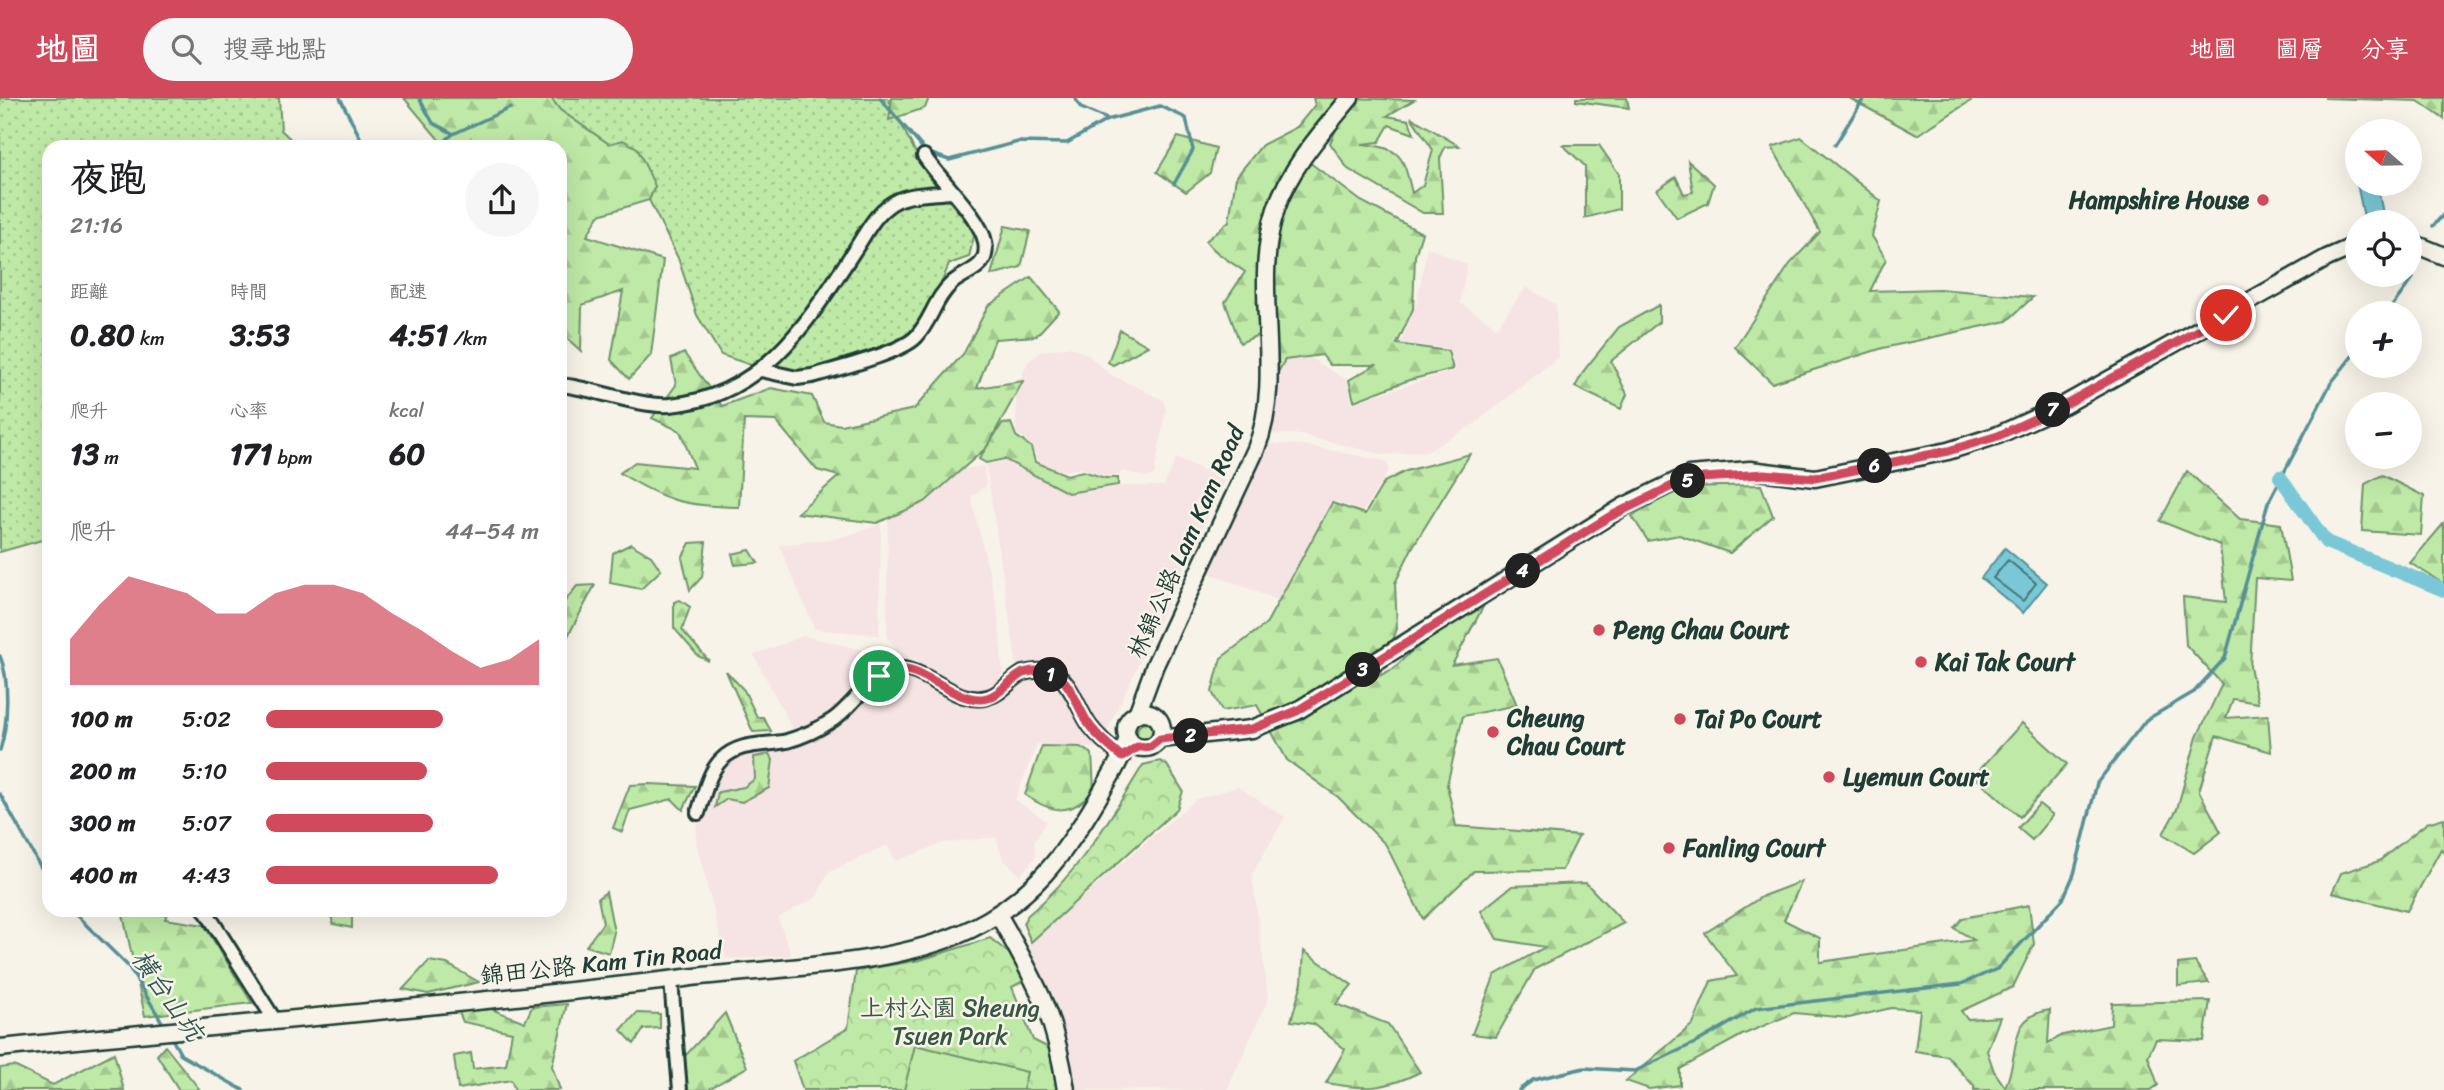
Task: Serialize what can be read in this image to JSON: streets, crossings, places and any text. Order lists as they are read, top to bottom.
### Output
{
  "streets": {
    "main road": ["林錦公路 Lam Kam Road", "錦田公路 Kam Tin Road"]
  },
  "crossings": [
    ["林錦公路 Lam Kam Road", "錦田公路 Kam Tin Road"]
  ],
  "water": ["橫台山坑"],
  "parks": ["上村公園 Sheung Tsuen Park"],
  "places": [
    "Hampshire House",
    "Peng Chau Court",
    "Kai Tak Court",
    "Tai Po Court",
    "Cheung Chau Court",
    "Lyemun Court",
    "Fanling Court"
  ],
  "north": "left",
  "page": {
    "header": "地圖",
    "search": "搜尋地點",
    "nav": ["地圖", "圖層", "分享"],
    "map_buttons": ["+", "−"],
    "heading": ["夜跑", "21:16"],
    "stats": [
      ["距離", "0.80 km"],
      ["時間", "3:53"],
      ["配速", "4:51 /km"],
      ["爬升", "13 m"],
      ["心率", "171 bpm"],
      ["kcal", "60"]
    ],
    "pins": [
      "7",
      "6",
      "5",
      "4",
      "3",
      "1",
      "2"
    ],
    "chart": ["爬升", "44–54 m"],
    "list": [
      {
        "name": "100 m",
        "note": "5:02"
      },
      {
        "name": "200 m",
        "note": "5:10"
      },
      {
        "name": "300 m",
        "note": "5:07"
      },
      {
        "name": "400 m",
        "note": "4:43"
      }
    ]
  }
}
